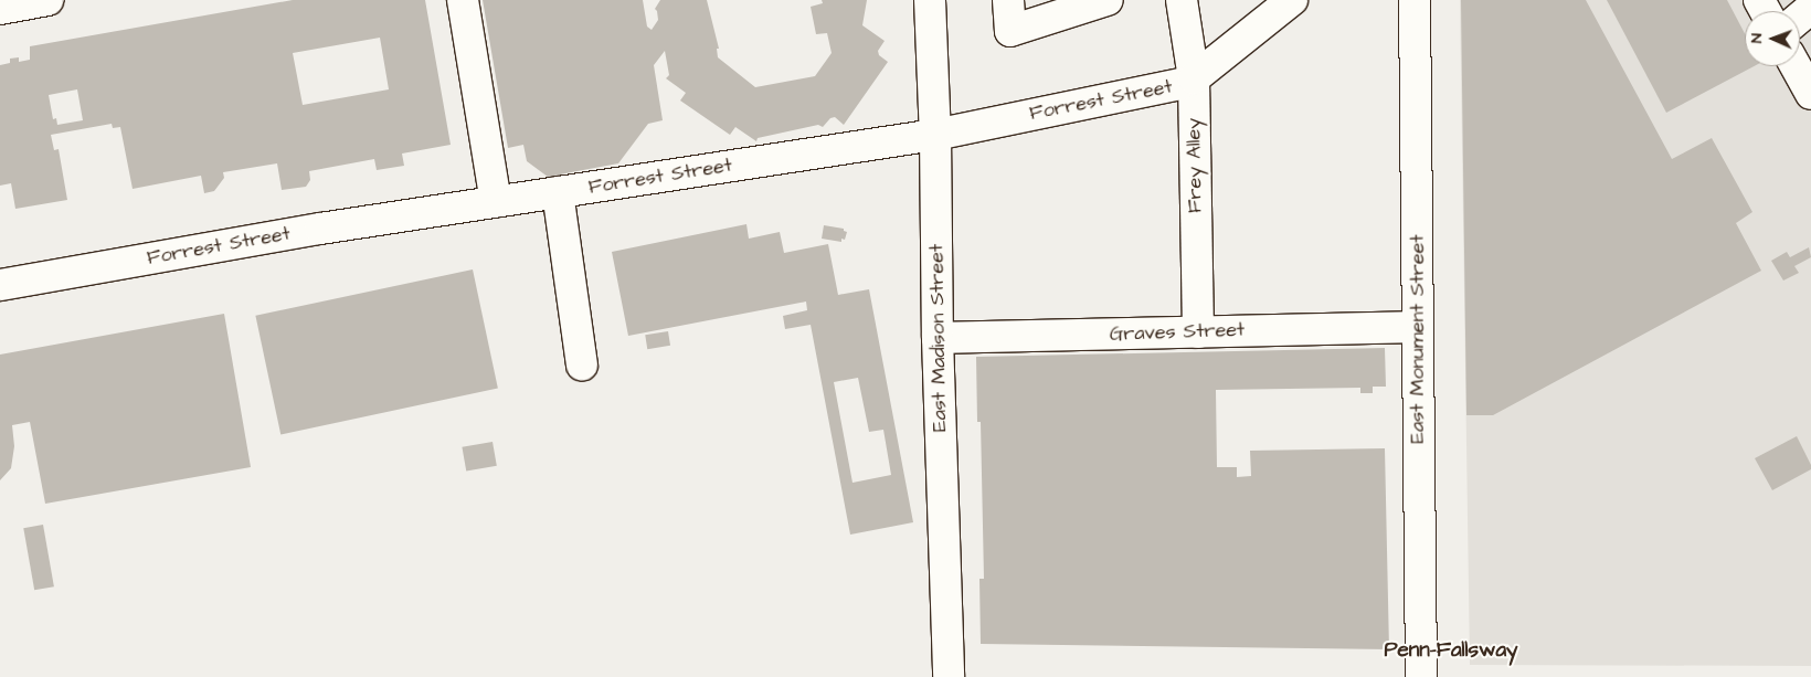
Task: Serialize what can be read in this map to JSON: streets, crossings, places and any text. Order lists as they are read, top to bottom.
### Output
{
  "streets": {
    "street": [
      "Forrest Street",
      "Frey Alley",
      "Graves Street",
      "East Madison Street",
      "East Monument Street"
    ]
  },
  "crossings": [
    ["Forrest Street", "Frey Alley"],
    ["Forrest Street", "East Madison Street"],
    ["Frey Alley", "Graves Street"],
    ["Graves Street", "East Madison Street"],
    ["Graves Street", "East Monument Street"]
  ],
  "districts": ["Penn-Fallsway"],
  "north": "left"
}
